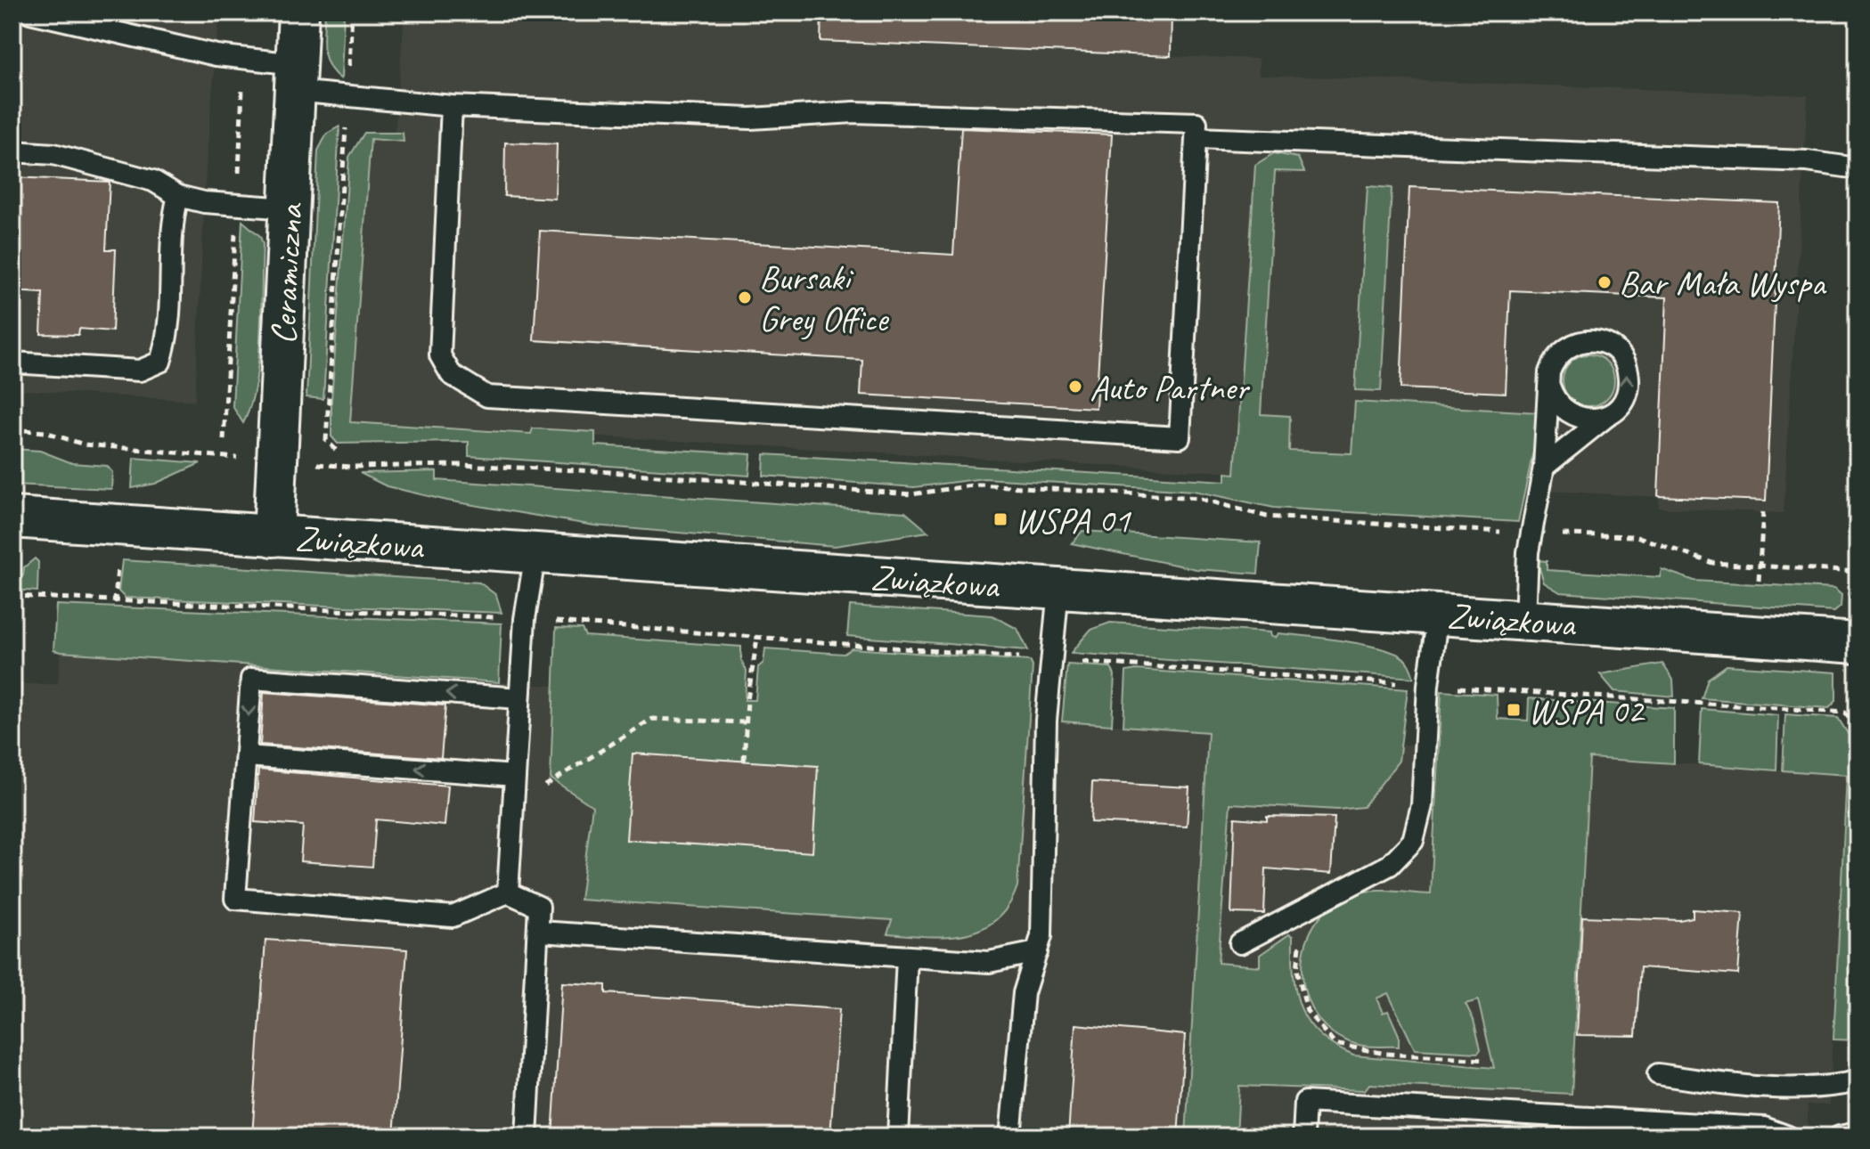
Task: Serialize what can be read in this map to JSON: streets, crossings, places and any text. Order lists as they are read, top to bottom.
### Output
{
  "streets": {
    "street": ["Ceramiczna", "Związkowa"]
  },
  "crossings": [
    ["Ceramiczna", "Związkowa"]
  ],
  "places": {
    "other": ["Bar Mała Wyspa", "Bursaki Grey Office", "Auto Partner"],
    "transit": ["WSPA 01", "WSPA 02"]
  }
}
